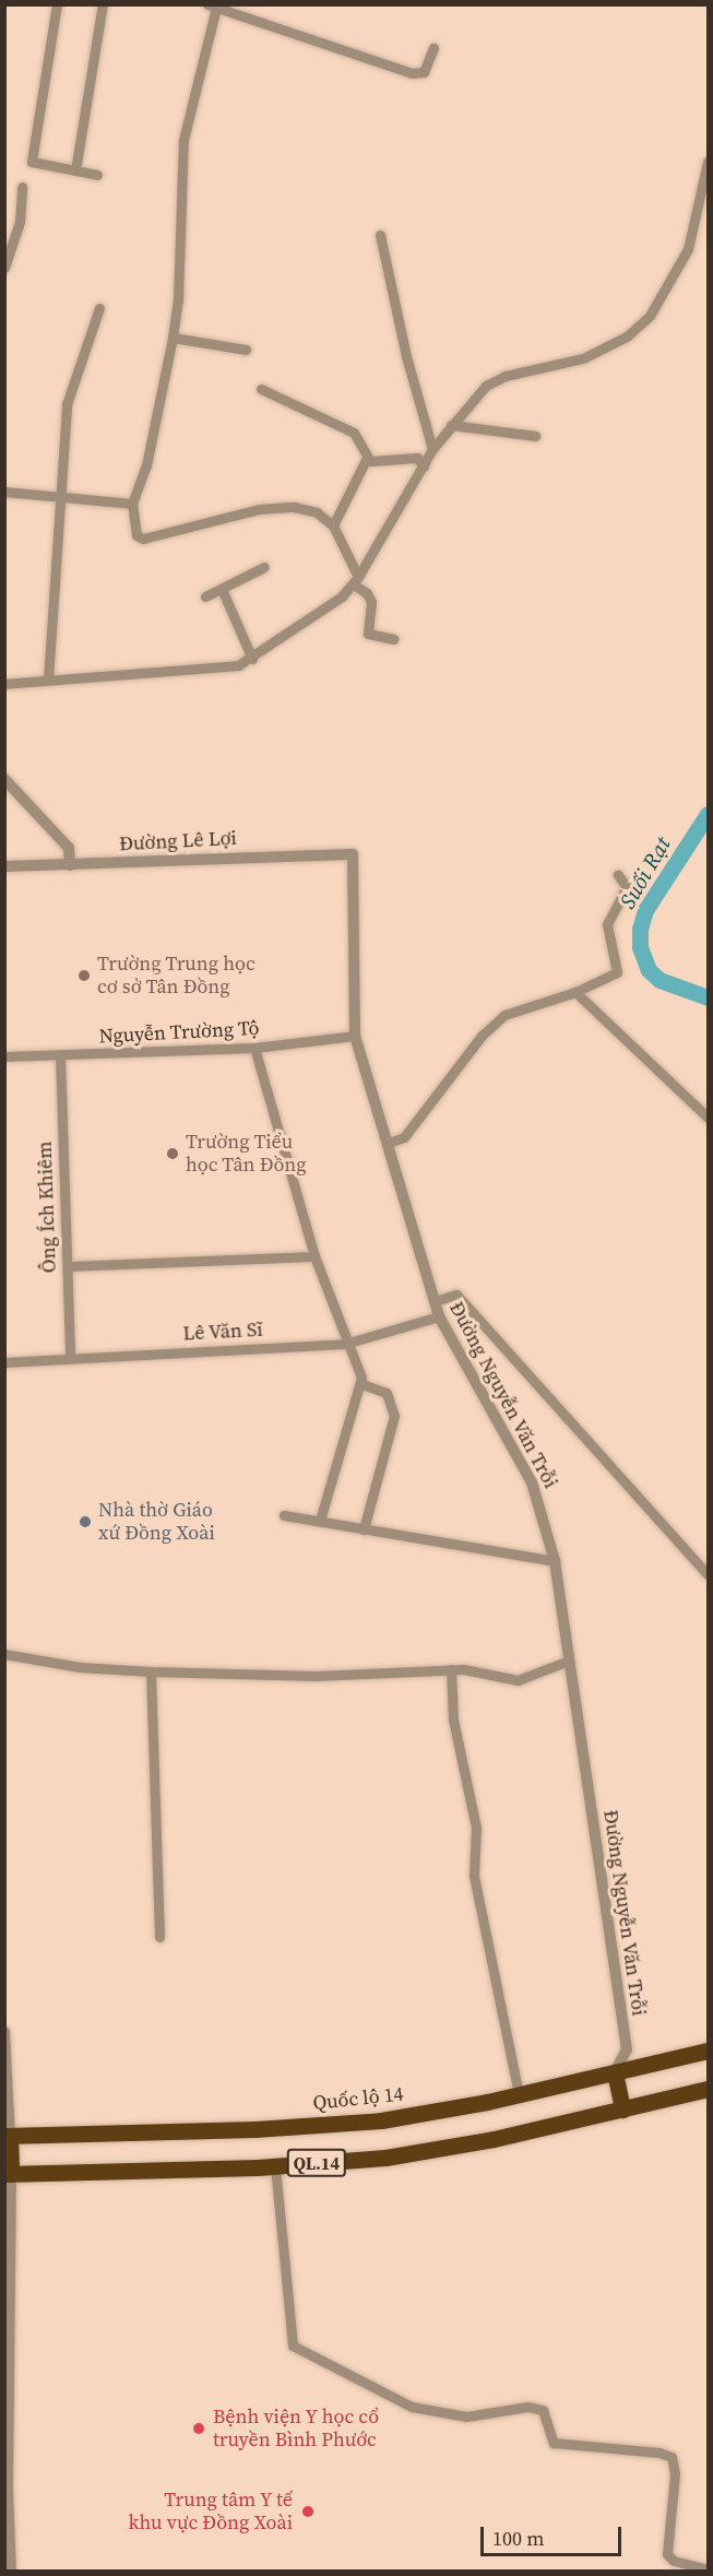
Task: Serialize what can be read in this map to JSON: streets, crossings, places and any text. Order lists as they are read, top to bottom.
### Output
{
  "streets": {
    "highway": ["Quốc lộ 14", "QL.14"],
    "street": [
      "Đường Lê Lợi",
      "Nguyễn Trường Tộ",
      "Ông Ích Khiêm",
      "Lê Văn Sĩ",
      "Đường Nguyễn Văn Trỗi"
    ]
  },
  "crossings": [
    ["Đường Lê Lợi", "Đường Nguyễn Văn Trỗi"],
    ["Nguyễn Trường Tộ", "Ông Ích Khiêm"],
    ["Nguyễn Trường Tộ", "Đường Nguyễn Văn Trỗi"],
    ["Ông Ích Khiêm", "Lê Văn Sĩ"],
    ["Lê Văn Sĩ", "Đường Nguyễn Văn Trỗi"],
    ["Đường Nguyễn Văn Trỗi", "Quốc lộ 14"]
  ],
  "water": ["Suối Rạt"],
  "places": [
    "Trường Trung học cơ sở Tân Đồng",
    "Trường Tiểu học Tân Đồng",
    "Nhà thờ Giáo xứ Đồng Xoài",
    "Bệnh viện Y học cổ truyền Bình Phước",
    "Trung tâm Y tế khu vực Đồng Xoài"
  ],
  "scale_bar": "100 m"
}
